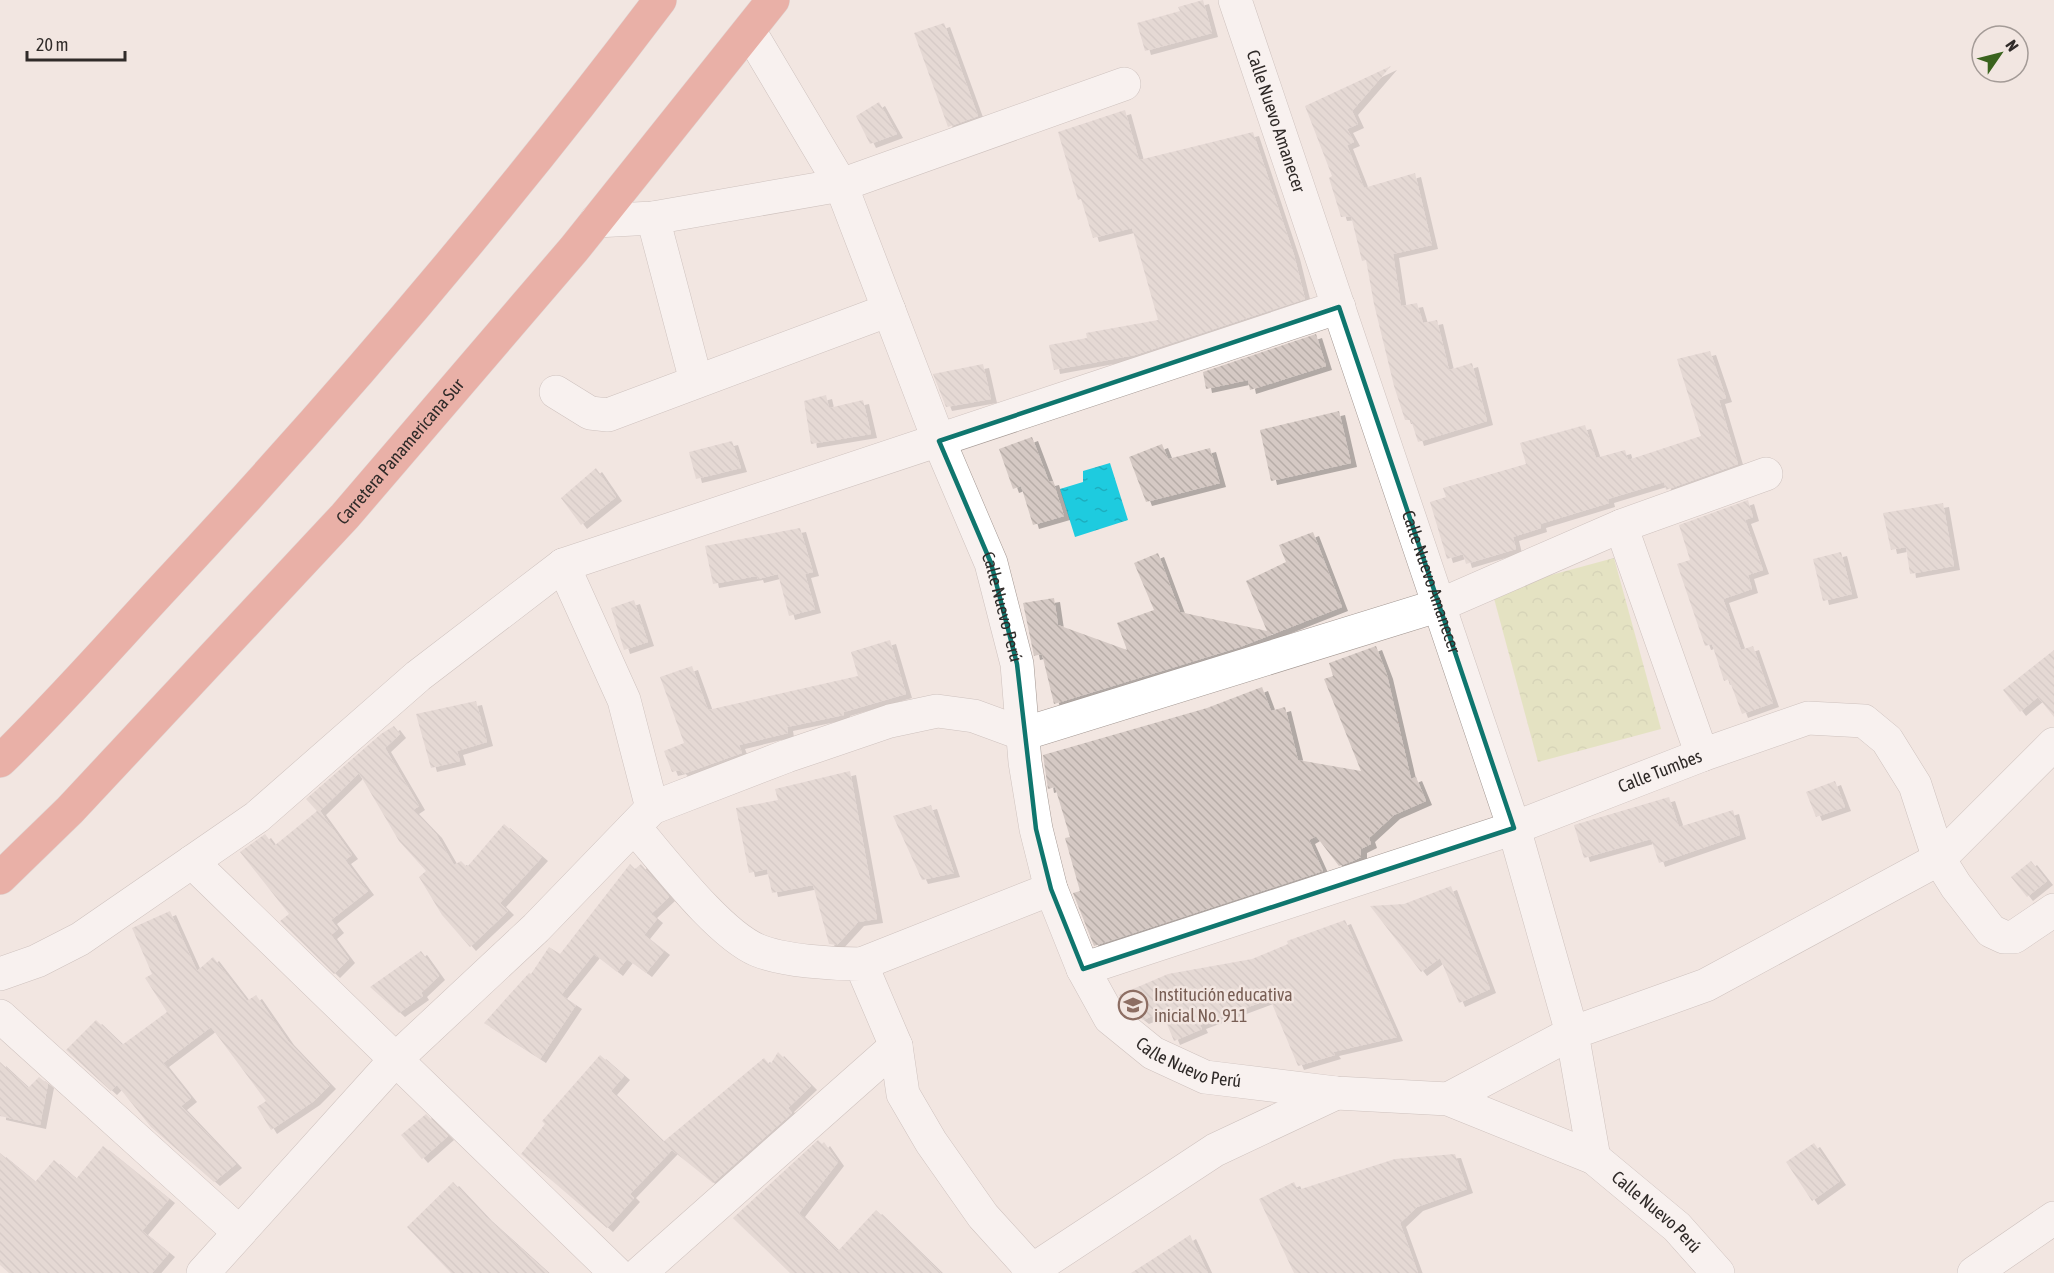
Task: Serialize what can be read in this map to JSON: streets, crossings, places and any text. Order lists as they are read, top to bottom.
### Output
{
  "streets": {
    "highway": ["Carretera Panamericana Sur"],
    "street": ["Calle Nuevo Amanecer", "Calle Nuevo Perú", "Calle Tumbes"]
  },
  "crossings": [
    ["Calle Nuevo Amanecer", "Calle Nuevo Perú"],
    ["Calle Nuevo Amanecer", "Calle Tumbes"],
    ["Carretera Panamericana Sur", "Calle Nuevo Perú"],
    ["Calle Nuevo Perú", "Calle Tumbes"]
  ],
  "places": {
    "school or university": ["Institución educativa inicial No. 911"]
  },
  "scale_bar": "20 m",
  "north": "top right"
}
